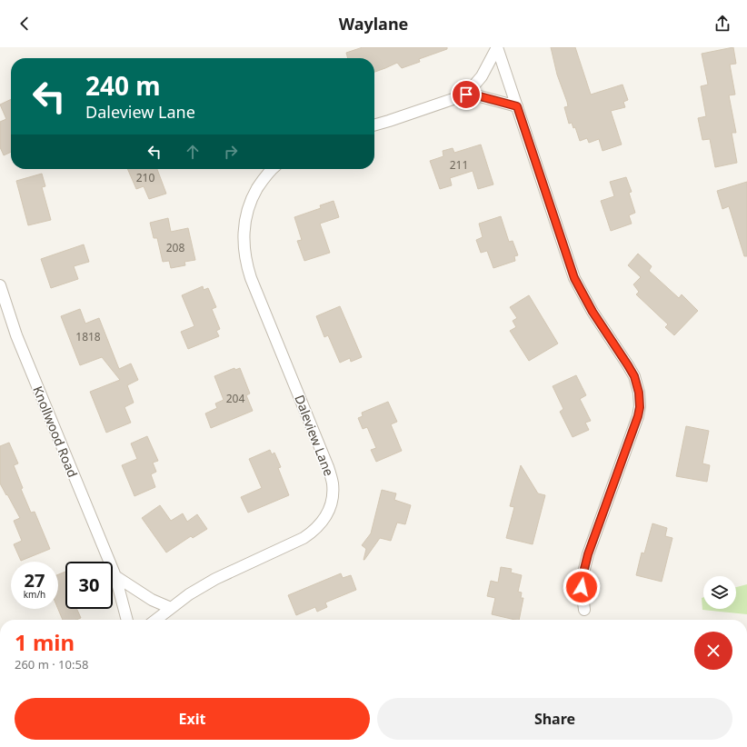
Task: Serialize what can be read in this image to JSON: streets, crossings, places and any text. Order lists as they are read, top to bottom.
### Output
{
  "streets": {
    "street": ["Knollwood Road", "Daleview Lane"]
  },
  "house_numbers": [
    "211",
    "210",
    "208",
    "1818",
    "204"
  ],
  "page": {
    "header": "Waylane",
    "turn": ["240 m", "Daleview Lane"],
    "speed": "27 km/h",
    "limit": "30",
    "heading": ["1 min", "260 m · 10:58"],
    "buttons": ["Exit", "Share"]
  }
}
